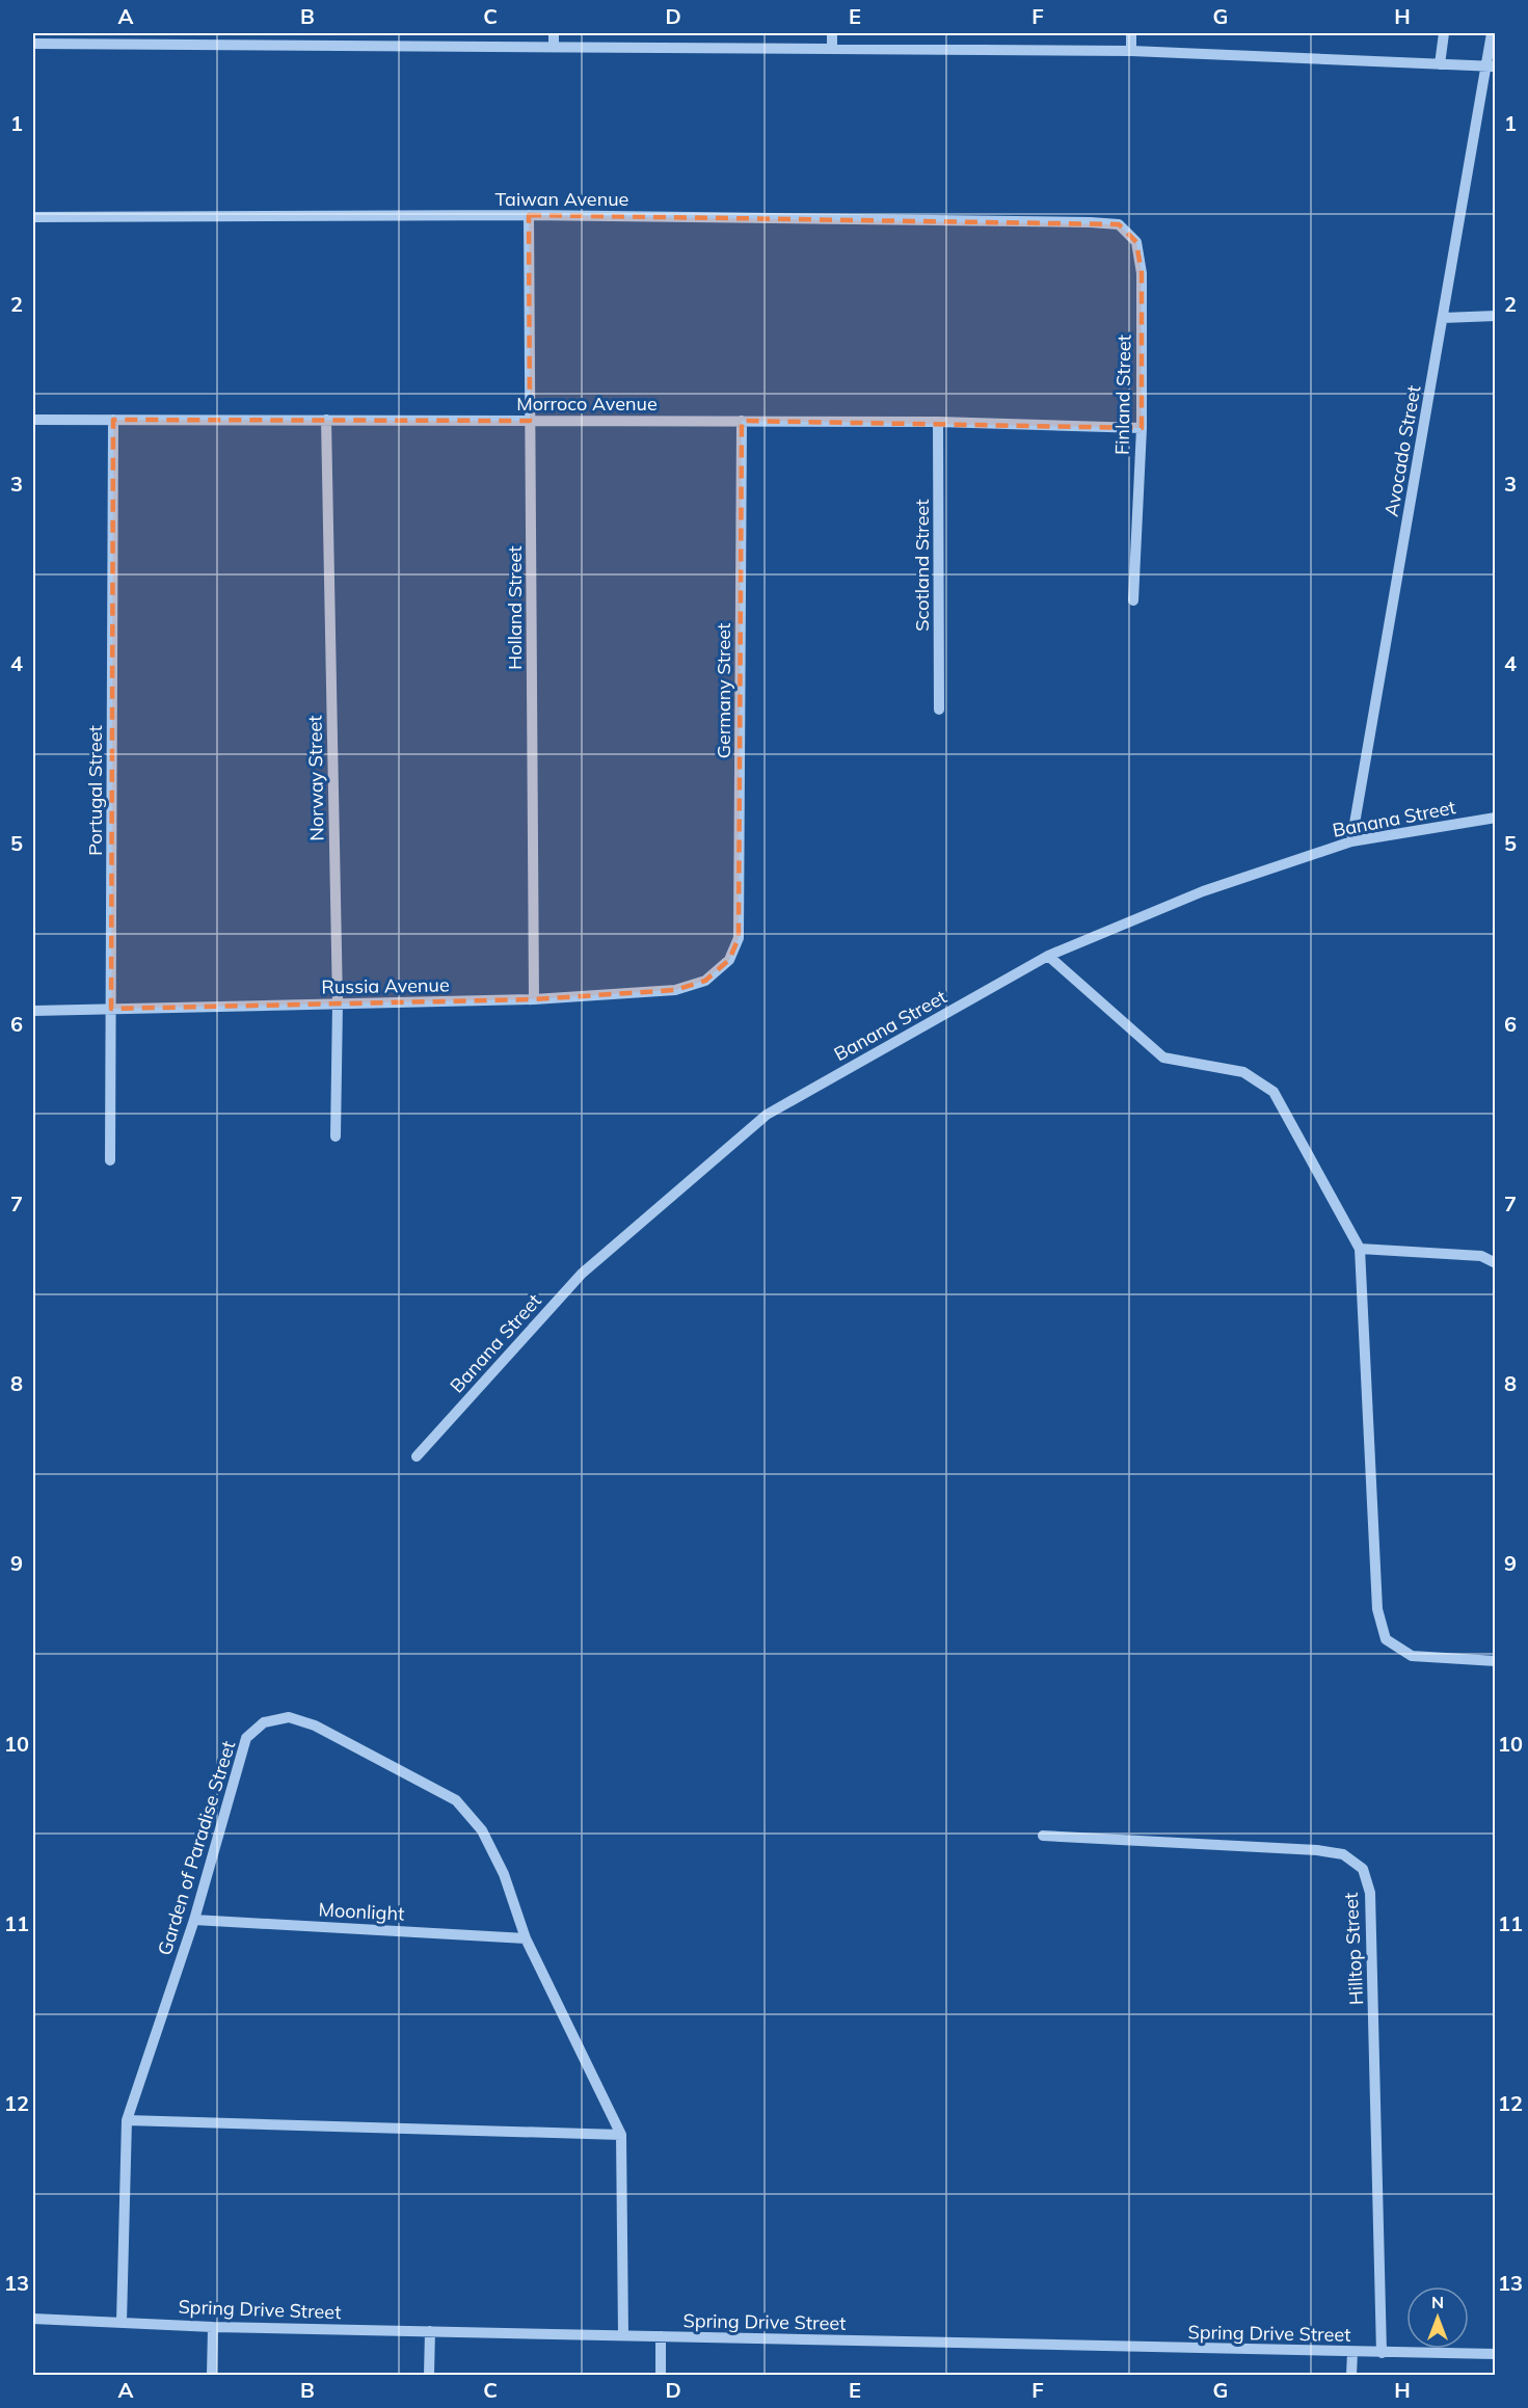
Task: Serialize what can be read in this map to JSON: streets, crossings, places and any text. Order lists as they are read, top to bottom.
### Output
{
  "streets": {
    "street": [
      "Taiwan Avenue",
      "Finland Street",
      "Morroco Avenue",
      "Avocado Street",
      "Scotland Street",
      "Holland Street",
      "Germany Street",
      "Norway Street",
      "Portugal Street",
      "Banana Street",
      "Russia Avenue",
      "Garden of Paradise Street",
      "Moonlight",
      "Hilltop Street",
      "Spring Drive Street"
    ]
  },
  "crossings": [
    ["Taiwan Avenue", "Finland Street"],
    ["Taiwan Avenue", "Holland Street"],
    ["Finland Street", "Morroco Avenue"],
    ["Morroco Avenue", "Scotland Street"],
    ["Morroco Avenue", "Holland Street"],
    ["Morroco Avenue", "Germany Street"],
    ["Morroco Avenue", "Norway Street"],
    ["Morroco Avenue", "Portugal Street"],
    ["Avocado Street", "Banana Street"],
    ["Holland Street", "Russia Avenue"],
    ["Germany Street", "Russia Avenue"],
    ["Norway Street", "Russia Avenue"],
    ["Portugal Street", "Russia Avenue"],
    ["Garden of Paradise Street", "Moonlight"],
    ["Garden of Paradise Street", "Spring Drive Street"],
    ["Hilltop Street", "Spring Drive Street"]
  ],
  "north": "top",
  "grid": {
    "columns": [
      "A",
      "B",
      "C",
      "D",
      "E",
      "F",
      "G",
      "H"
    ],
    "rows": [
      "1",
      "2",
      "3",
      "4",
      "5",
      "6",
      "7",
      "8",
      "9",
      "10",
      "11",
      "12",
      "13"
    ]
  }
}
